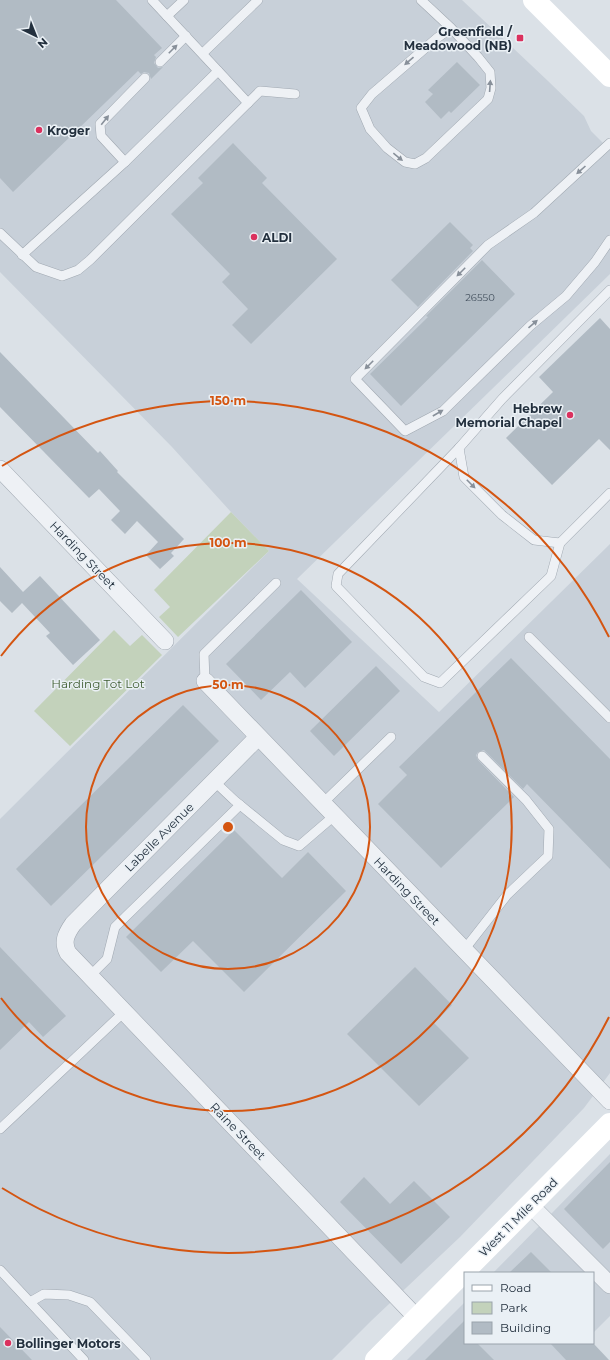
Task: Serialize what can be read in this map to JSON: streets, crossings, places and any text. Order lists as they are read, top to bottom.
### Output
{
  "streets": {
    "main road": ["West 11 Mile Road"],
    "street": ["Harding Street", "Labelle Avenue", "Raine Street"]
  },
  "crossings": [
    ["Harding Street", "Labelle Avenue"],
    ["Labelle Avenue", "Raine Street"],
    ["Raine Street", "West 11 Mile Road"]
  ],
  "parks": ["Harding Tot Lot"],
  "places": {
    "transit": ["Greenfield / Meadowood (NB)"],
    "other": [
      "Kroger",
      "ALDI",
      "Hebrew Memorial Chapel",
      "Bollinger Motors"
    ]
  },
  "house_numbers": ["26550"],
  "legend": ["Road", "Park", "Building"],
  "north": "bottom right",
  "rings": ["150 m", "100 m", "50 m"]
}
